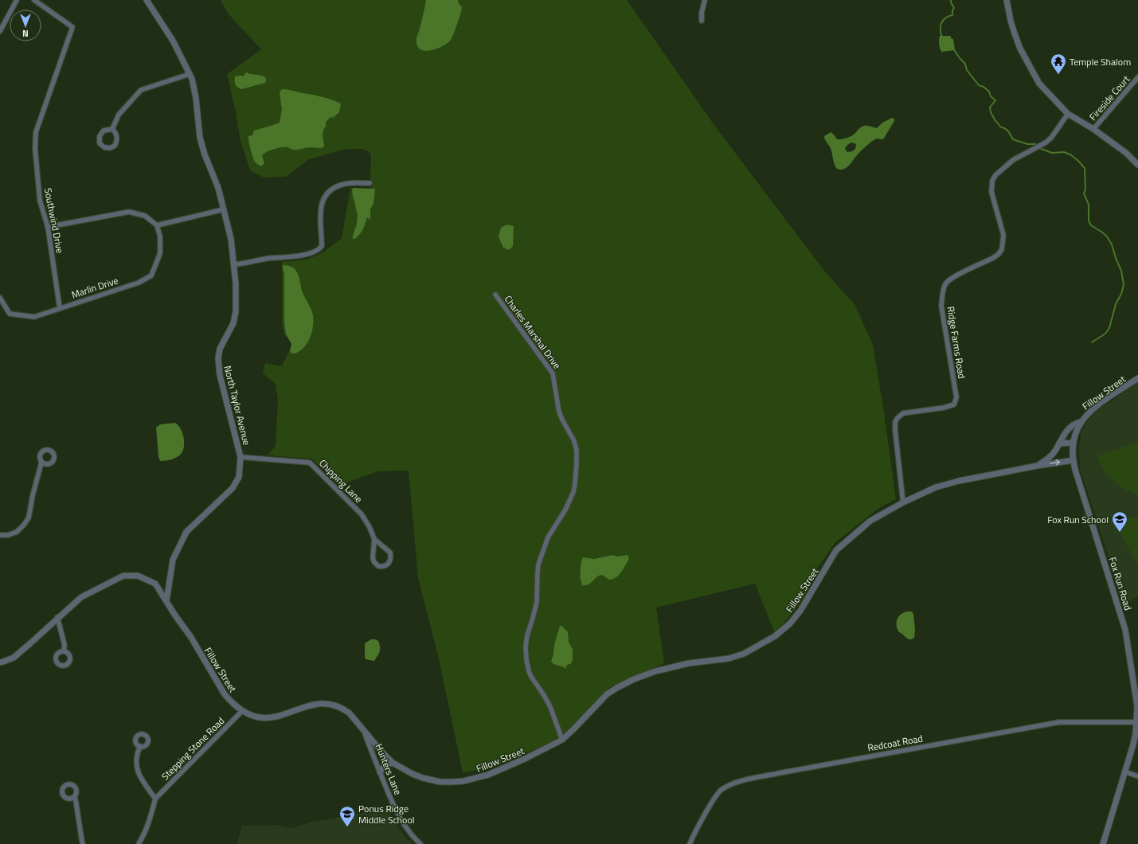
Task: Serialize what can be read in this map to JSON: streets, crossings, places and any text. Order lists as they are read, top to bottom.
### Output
{
  "streets": {
    "street": [
      "Fireside Court",
      "Southwind Drive",
      "Marlin Drive",
      "Charles Marshal Drive",
      "Ridge Farms Road",
      "Fillow Street",
      "North Taylor Avenue",
      "Chipping Lane",
      "Fox Run Road",
      "Redcoat Road",
      "Stepping Stone Road",
      "Hunters Lane"
    ]
  },
  "crossings": [
    ["Southwind Drive", "Marlin Drive"],
    ["Charles Marshal Drive", "Fillow Street"],
    ["Ridge Farms Road", "Fillow Street"],
    ["Fillow Street", "North Taylor Avenue"],
    ["Fillow Street", "Fox Run Road"],
    ["Fillow Street", "Stepping Stone Road"],
    ["Fillow Street", "Hunters Lane"],
    ["North Taylor Avenue", "Chipping Lane"],
    ["Fox Run Road", "Redcoat Road"]
  ],
  "places": {
    "temple": ["Temple Shalom"],
    "school or university": ["Fox Run School", "Ponus Ridge Middle School"]
  },
  "north": "bottom"
}
